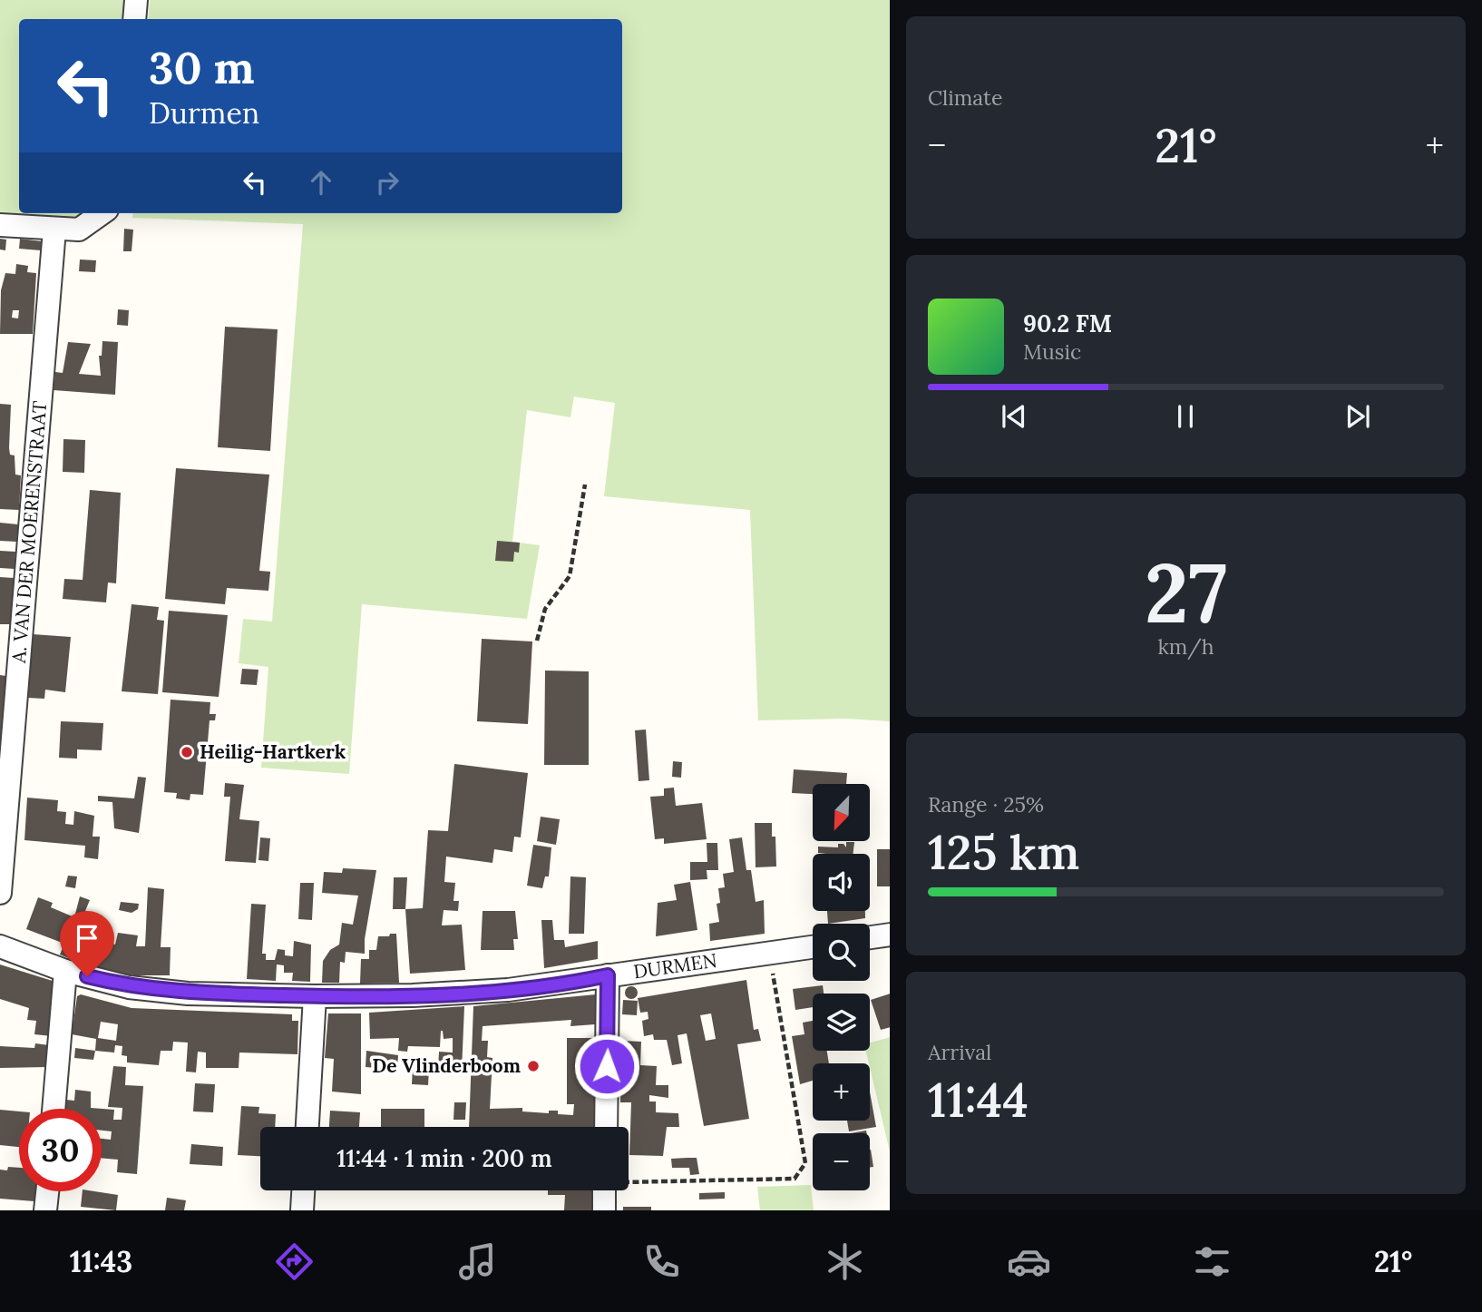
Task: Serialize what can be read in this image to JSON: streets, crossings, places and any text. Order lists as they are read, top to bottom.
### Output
{
  "streets": {
    "street": ["A. VAN DER MOERENSTRAAT", "DURMEN"]
  },
  "places": ["Heilig-Hartkerk", "De Vlinderboom"],
  "north": "bottom left",
  "page": {
    "tile": [
      "Climate",
      ["27", "km/h"],
      ["Range · 25%", "125 km"],
      ["Arrival", "11:44"]
    ],
    "turn": ["30 m", "Durmen"],
    "heat": ["−", "21°", "+"],
    "song": ["90.2 FM", "Music"],
    "map_buttons": ["+", "−"],
    "limit": "30",
    "trip": "11:44 · 1 min · 200 m",
    "tabs": ["11:43", "21°"]
  }
}
